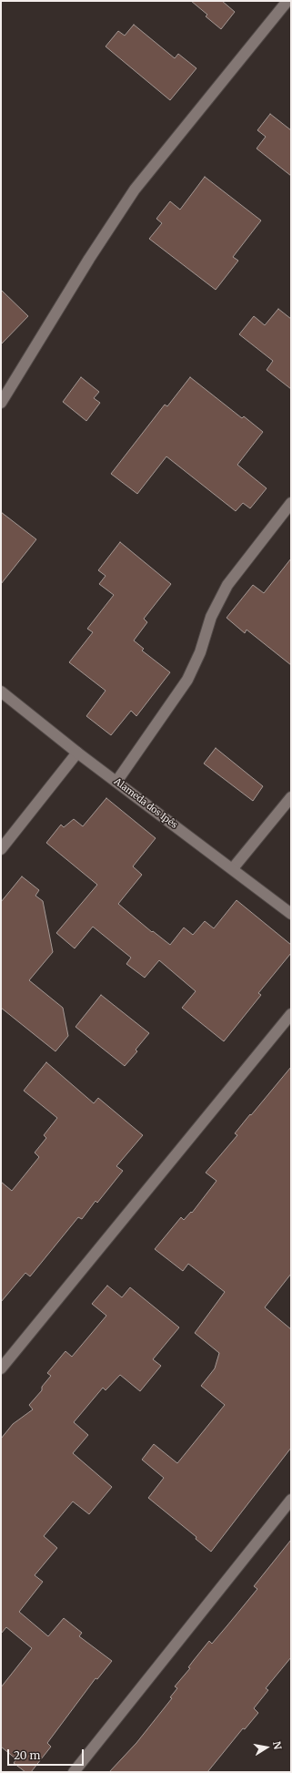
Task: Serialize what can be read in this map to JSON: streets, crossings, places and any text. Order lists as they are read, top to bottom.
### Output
{
  "streets": {
    "street": ["Alameda dos Ipês"]
  },
  "scale_bar": "20 m",
  "north": "right"
}
